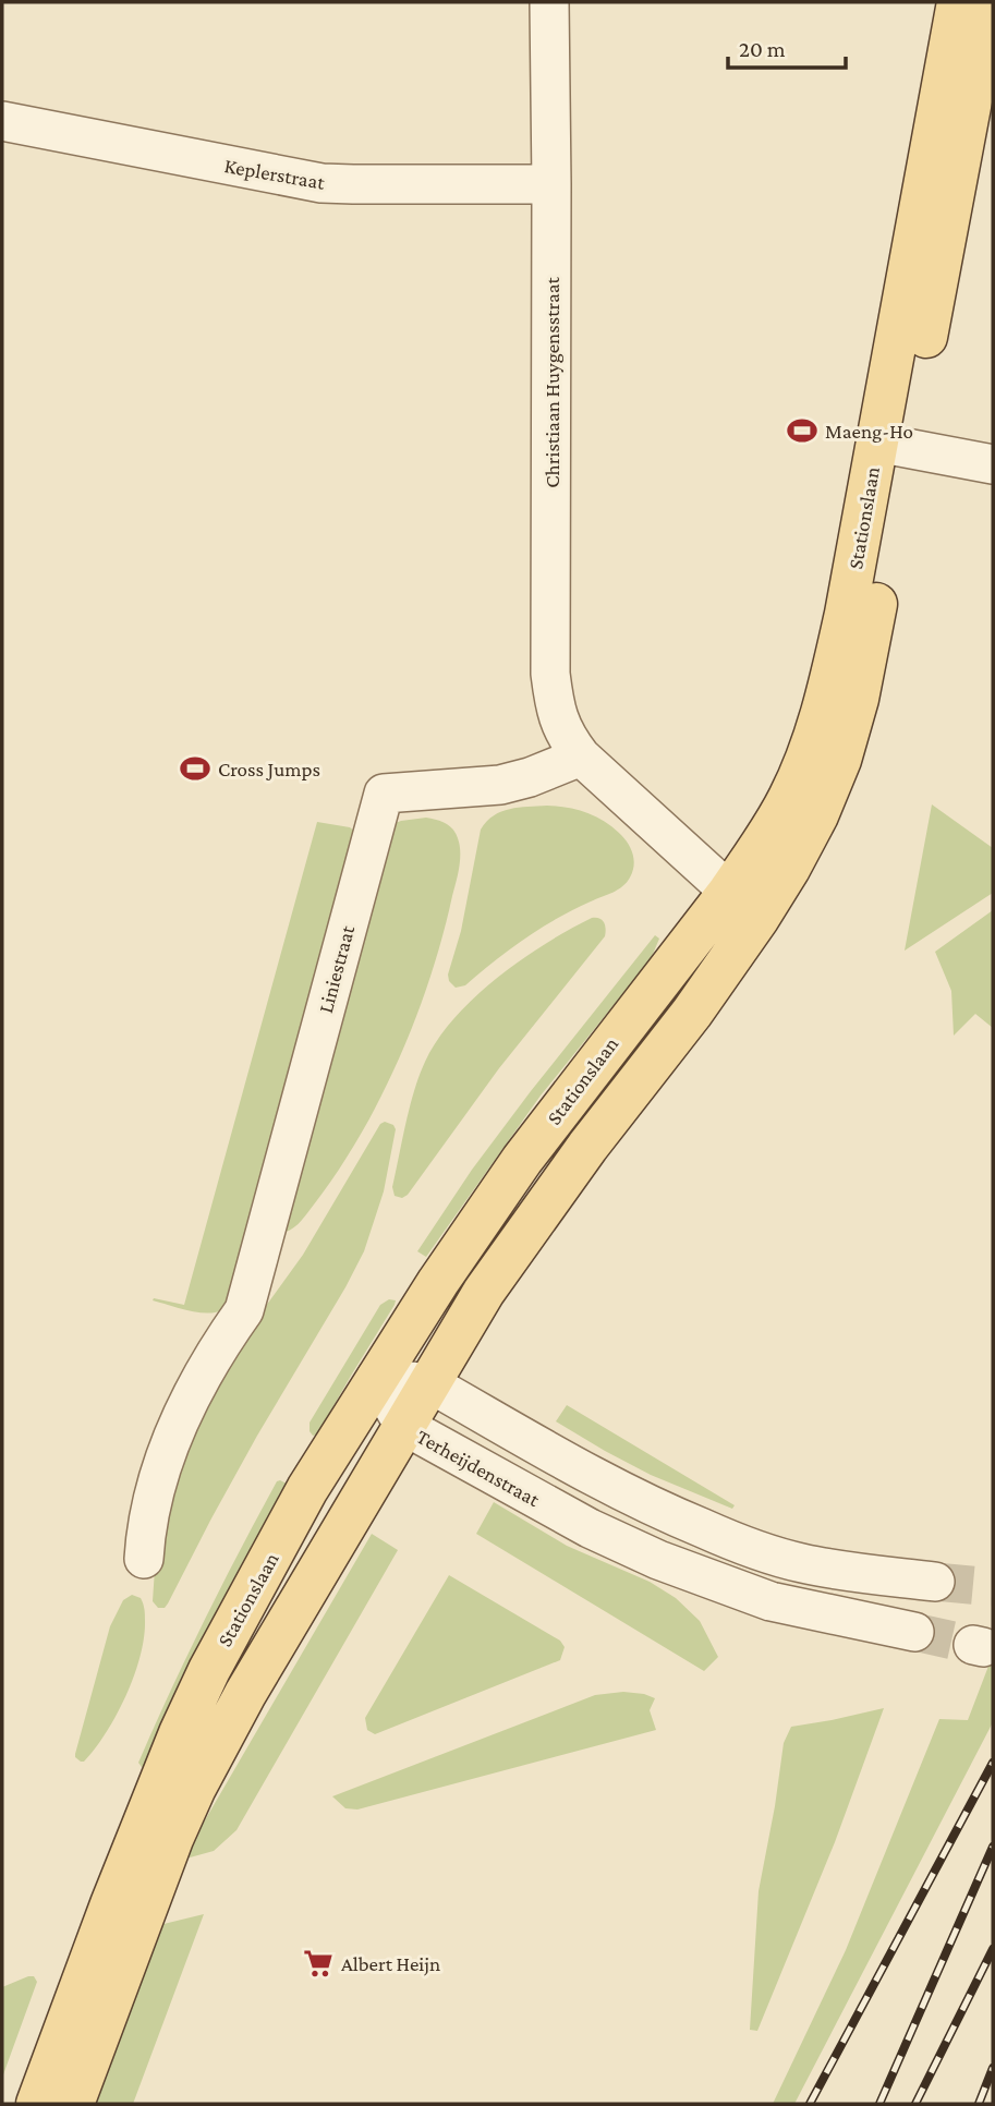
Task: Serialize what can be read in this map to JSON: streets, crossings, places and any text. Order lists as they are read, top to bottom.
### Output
{
  "streets": {
    "main road": ["Stationslaan"],
    "street": [
      "Keplerstraat",
      "Christiaan Huygensstraat",
      "Liniestraat",
      "Terheijdenstraat"
    ]
  },
  "crossings": [
    ["Keplerstraat", "Christiaan Huygensstraat"],
    ["Christiaan Huygensstraat", "Liniestraat"],
    ["Stationslaan", "Terheijdenstraat"]
  ],
  "places": {
    "sports": ["Maeng-Ho", "Cross Jumps"],
    "supermarket": ["Albert Heijn"]
  },
  "scale_bar": "20 m"
}
